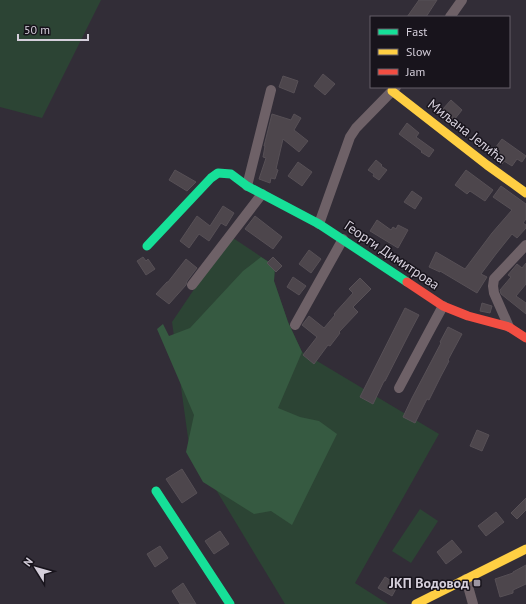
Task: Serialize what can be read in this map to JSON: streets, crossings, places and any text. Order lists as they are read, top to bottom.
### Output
{
  "streets": {
    "street": ["Миљана Јелића", "Георги Димитрова"]
  },
  "places": {
    "transit": ["ЈКП Водовод"]
  },
  "legend": ["Fast", "Slow", "Jam"],
  "scale_bar": "50 m",
  "north": "top left"
}
